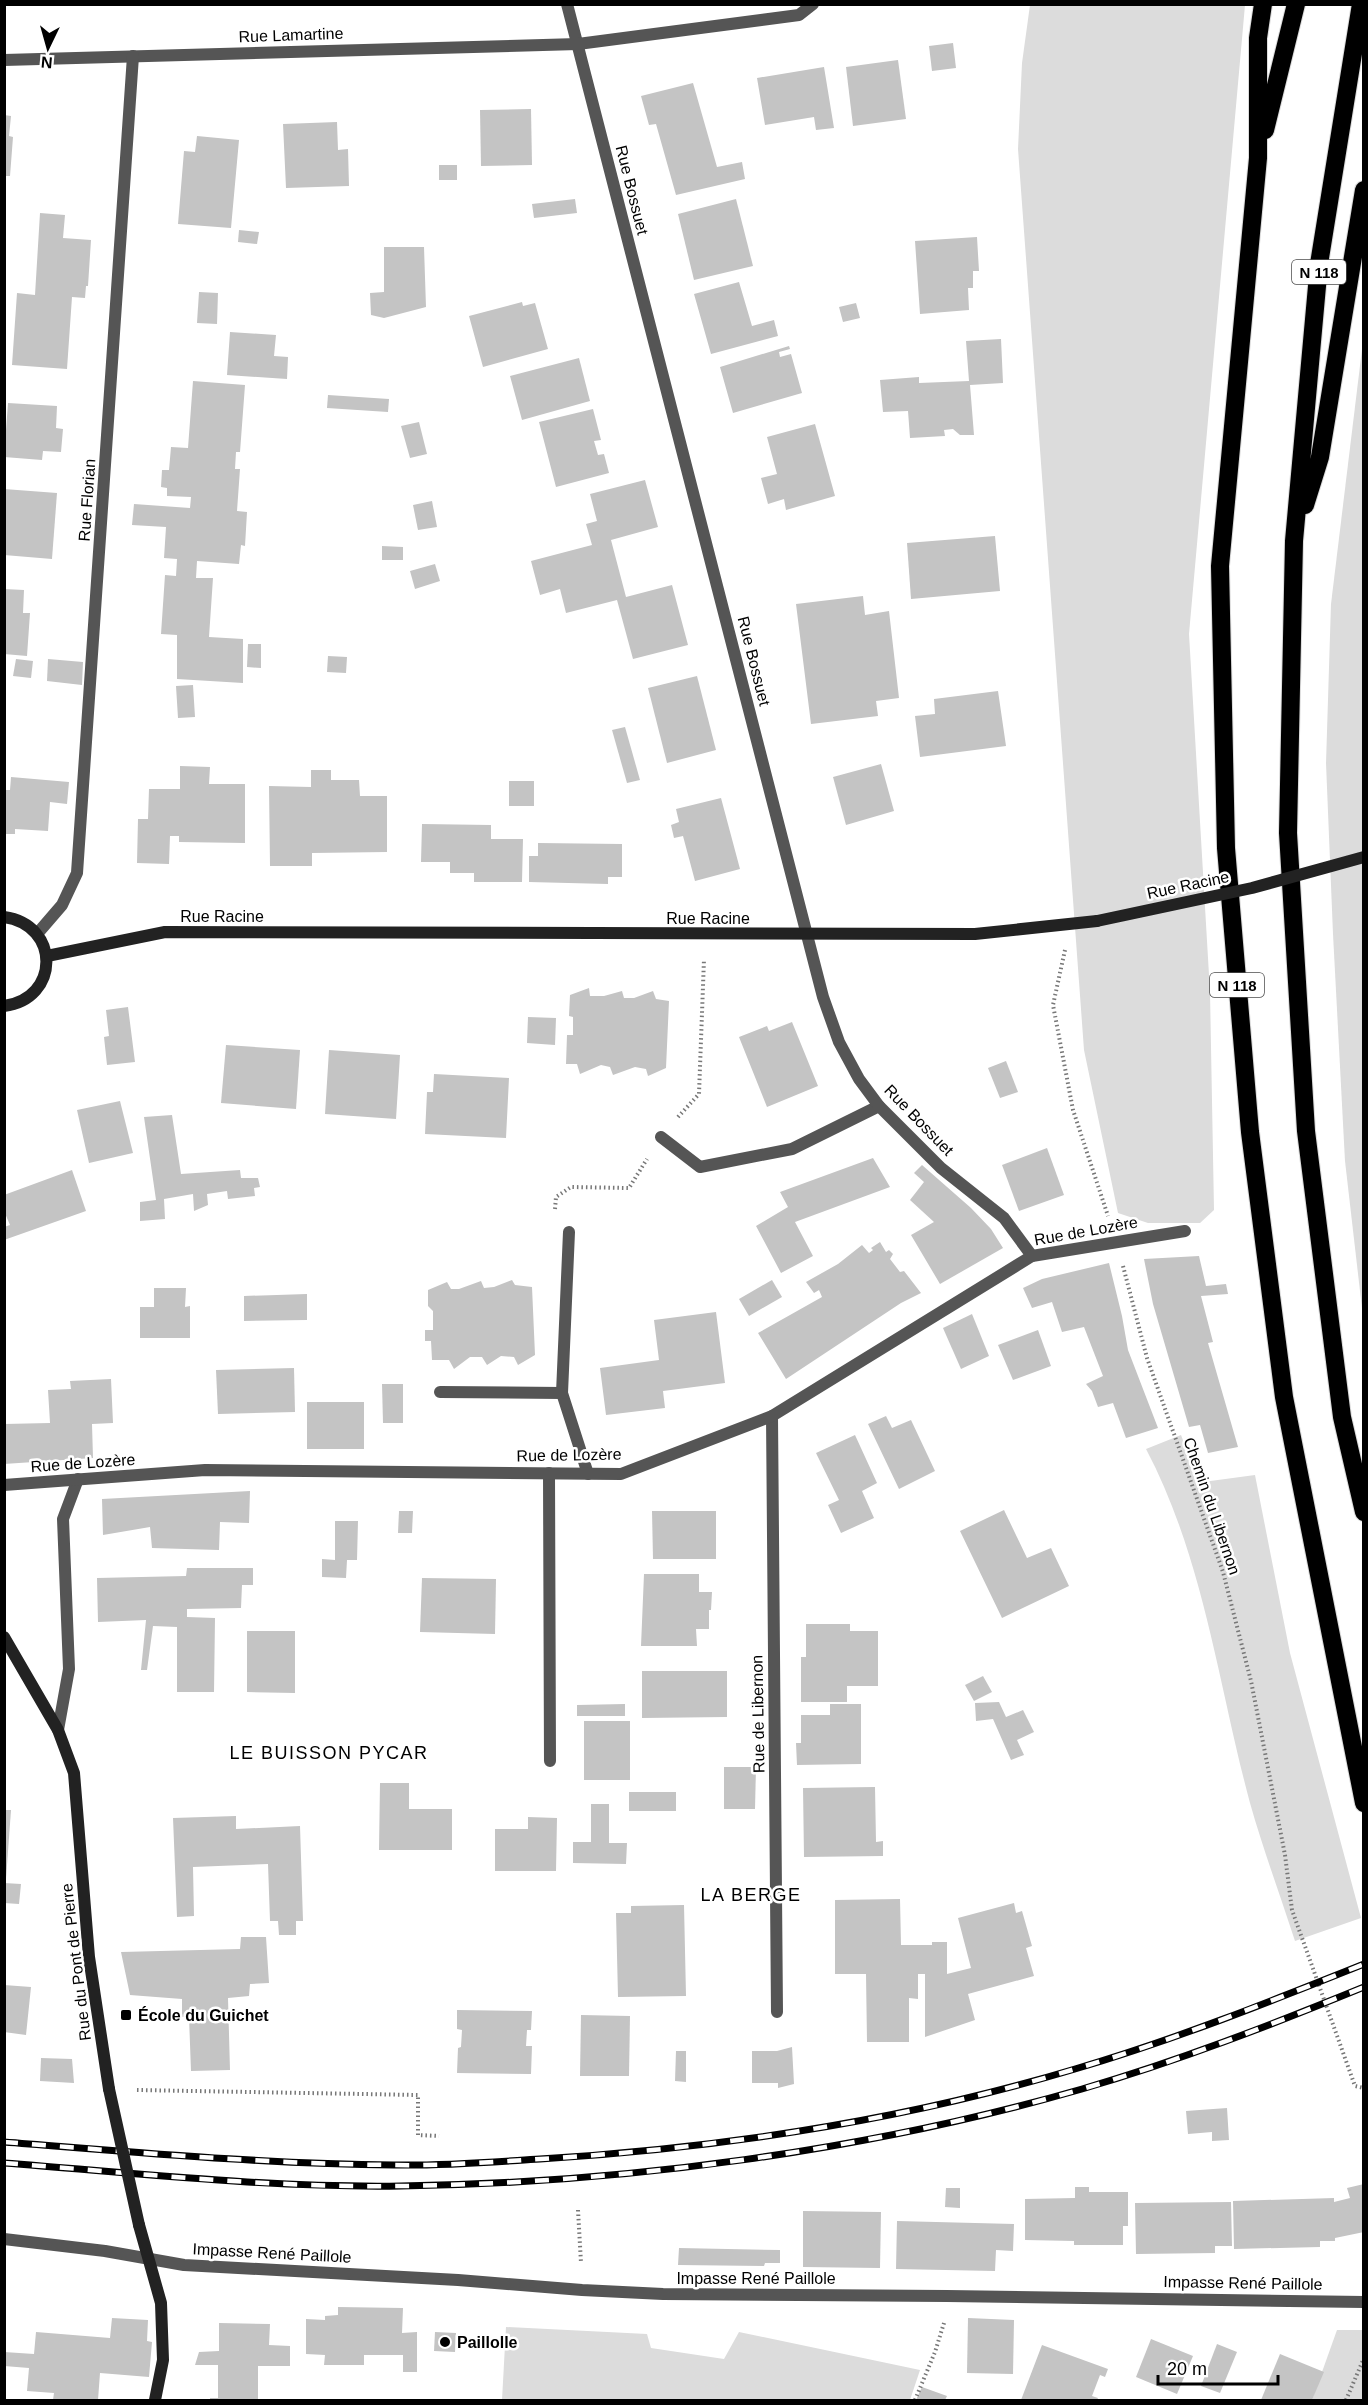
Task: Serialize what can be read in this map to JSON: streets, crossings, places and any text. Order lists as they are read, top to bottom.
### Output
{
  "streets": {
    "highway": ["N 118"],
    "street": [
      "Rue Lamartine",
      "Rue Bossuet",
      "Rue Florian",
      "Rue Racine",
      "Rue de Lozère",
      "Rue de Libernon",
      "Rue du Pont de Pierre",
      "Impasse René Paillole"
    ],
    "path": ["Chemin du Libernon"]
  },
  "crossings": [
    ["Rue Lamartine", "Rue Bossuet"],
    ["Rue Lamartine", "Rue Florian"],
    ["Rue Bossuet", "Rue Racine"],
    ["Rue Bossuet", "Rue de Lozère"],
    ["Rue Racine", "Chemin du Libernon"],
    ["Rue de Lozère", "Chemin du Libernon"],
    ["Rue de Lozère", "Rue de Libernon"],
    ["Rue du Pont de Pierre", "Impasse René Paillole"]
  ],
  "districts": ["LE BUISSON PYCAR", "LA BERGE"],
  "places": {
    "transit": ["École du Guichet"],
    "other": ["Paillolle"]
  },
  "scale_bar": "20 m",
  "north": "bottom"
}
